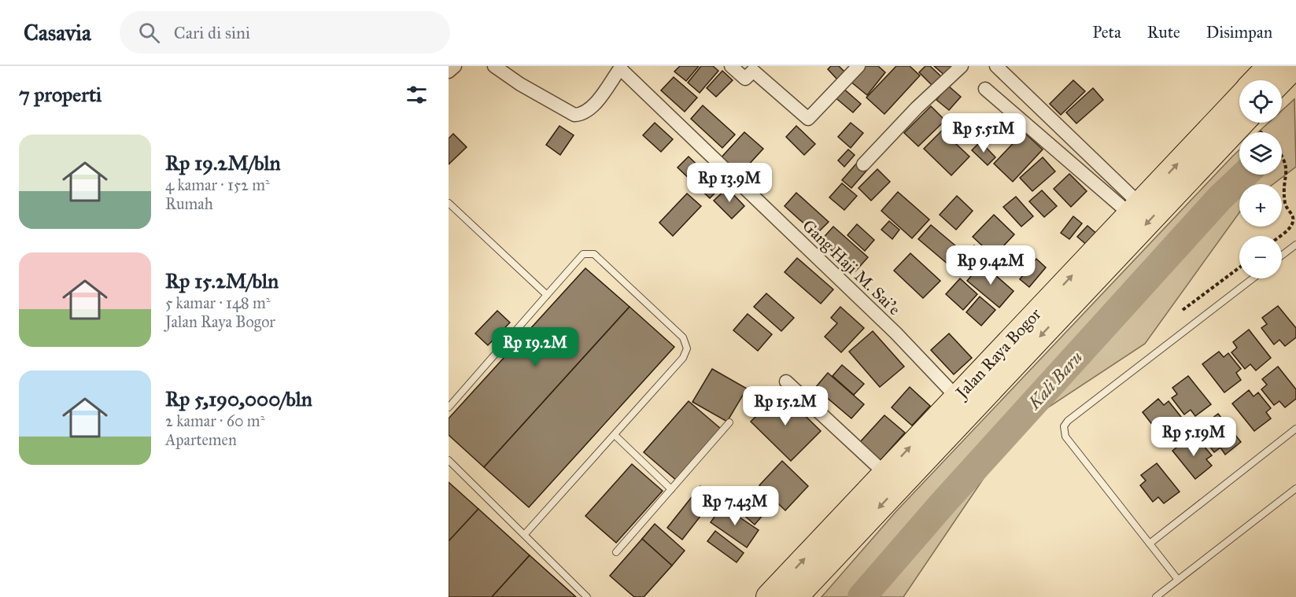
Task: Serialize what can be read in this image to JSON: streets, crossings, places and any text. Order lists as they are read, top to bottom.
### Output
{
  "streets": {
    "highway": ["Jalan Raya Bogor"],
    "street": ["Gang Haji M. Sai'e"]
  },
  "crossings": [
    ["Gang Haji M. Sai'e", "Jalan Raya Bogor"]
  ],
  "water": ["Kali Baru"],
  "page": {
    "header": "Casavia",
    "search": "Cari di sini",
    "nav": ["Peta", "Rute", "Disimpan"],
    "heading": "7 properti",
    "map_buttons": ["+", "−"],
    "price": [
      "Rp 5.51M",
      "Rp 13.9M",
      "Rp 9.42M",
      "Rp 19.2M",
      "Rp 15.2M",
      "Rp 5.19M",
      "Rp 7.43M"
    ],
    "list": [
      {
        "name": "Rp 19.2M/bln",
        "note": "4 kamar · 152 m² · Rumah"
      },
      {
        "name": "Rp 15.2M/bln",
        "note": "5 kamar · 148 m² · Jalan Raya Bogor"
      },
      {
        "name": "Rp 5,190,000/bln",
        "note": "2 kamar · 60 m² · Apartemen"
      }
    ]
  }
}
